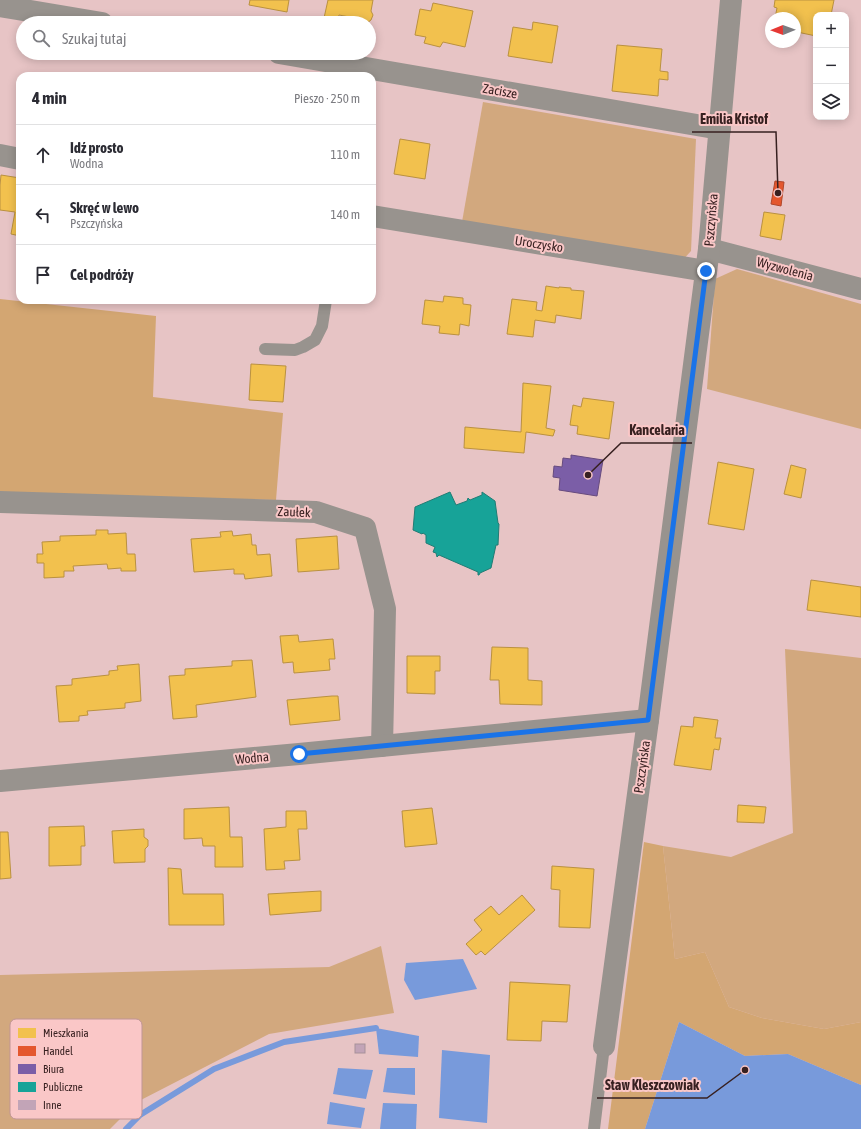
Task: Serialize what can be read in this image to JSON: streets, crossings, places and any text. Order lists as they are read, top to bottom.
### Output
{
  "streets": {
    "street": [
      "Zacisze",
      "Pszczyńska",
      "Uroczysko",
      "Wyzwolenia",
      "Zaułek",
      "Wodna"
    ]
  },
  "crossings": [
    ["Zacisze", "Pszczyńska"],
    ["Pszczyńska", "Uroczysko"],
    ["Pszczyńska", "Wyzwolenia"],
    ["Pszczyńska", "Wodna"],
    ["Zaułek", "Wodna"]
  ],
  "places": ["Emilia Kristof", "Kancelaria", "Staw Kleszczowiak"],
  "legend": [
    "Mieszkania",
    "Handel",
    "Biura",
    "Publiczne",
    "Inne"
  ],
  "north": "left",
  "page": {
    "map_buttons": ["+", "−"],
    "search": "Szukaj tutaj",
    "heading": ["4 min", "Pieszo · 250 m"],
    "list": [
      ["Idź prosto", "Wodna", "110 m"],
      ["Skręć w lewo", "Pszczyńska", "140 m"],
      "Cel podróży"
    ]
  }
}
